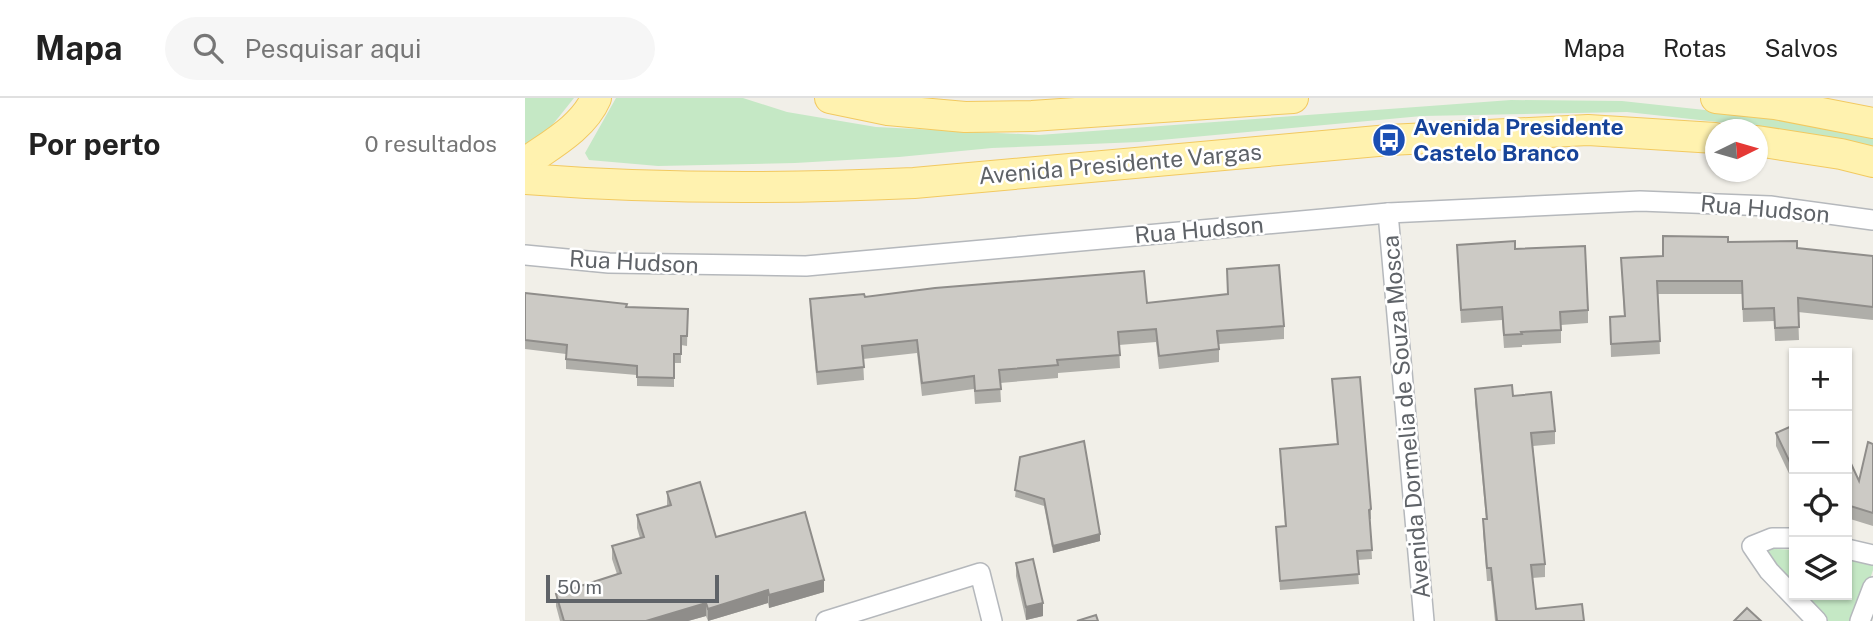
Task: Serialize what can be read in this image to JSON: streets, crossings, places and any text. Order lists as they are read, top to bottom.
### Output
{
  "streets": {
    "main road": ["Avenida Presidente Vargas"],
    "street": ["Rua Hudson", "Avenida Dormelia de Souza Mosca"]
  },
  "crossings": [
    ["Rua Hudson", "Avenida Dormelia de Souza Mosca"]
  ],
  "places": {
    "bus stop": ["Avenida Presidente Castelo Branco"]
  },
  "scale_bar": "50 m",
  "north": "right",
  "page": {
    "header": "Mapa",
    "search": "Pesquisar aqui",
    "nav": ["Mapa", "Rotas", "Salvos"],
    "heading": ["Por perto", "0 resultados"],
    "map_buttons": ["+", "−"],
    "scale": "50 m"
  }
}
